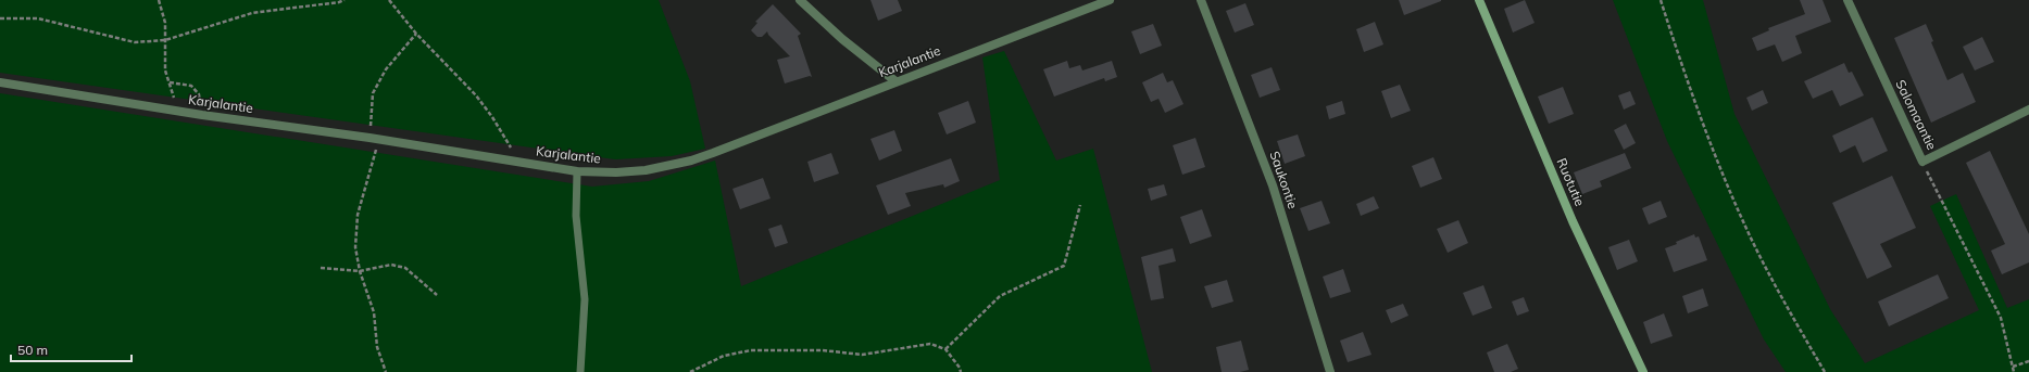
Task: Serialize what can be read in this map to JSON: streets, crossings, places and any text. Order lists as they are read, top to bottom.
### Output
{
  "streets": {
    "street": [
      "Karjalantie",
      "Salomaantie",
      "Saukontie",
      "Ruotutie"
    ]
  },
  "scale_bar": "50 m"
}
